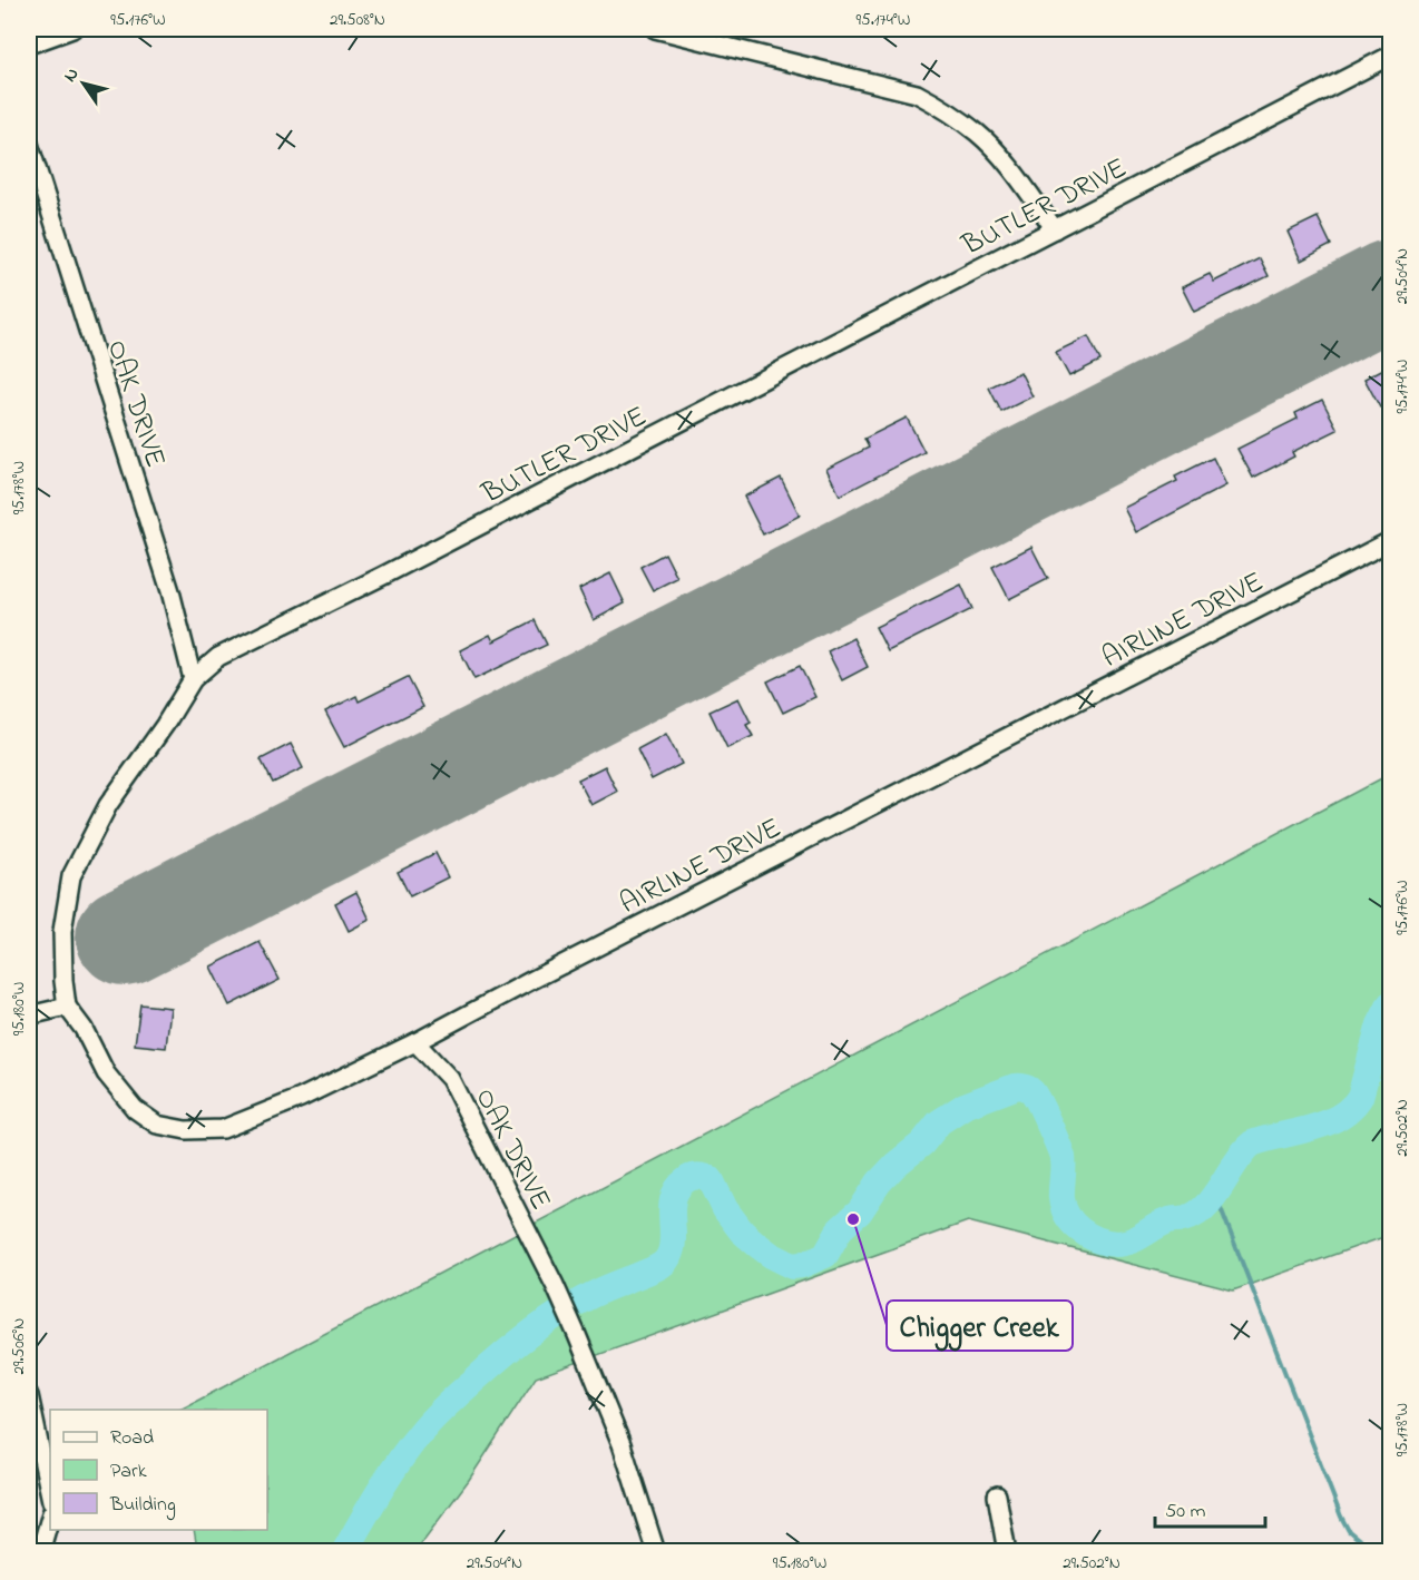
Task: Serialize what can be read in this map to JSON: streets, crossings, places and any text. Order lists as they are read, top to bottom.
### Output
{
  "streets": {
    "street": ["BUTLER DRIVE", "OAK DRIVE", "AIRLINE DRIVE"]
  },
  "crossings": [
    ["BUTLER DRIVE", "OAK DRIVE"],
    ["BUTLER DRIVE", "AIRLINE DRIVE"],
    ["OAK DRIVE", "AIRLINE DRIVE"]
  ],
  "places": ["Chigger Creek"],
  "legend": ["Road", "Park", "Building"],
  "scale_bar": "50 m",
  "north": "top left",
  "coordinates": [
    "95.176°W",
    "29.508°N",
    "95.174°W",
    "29.504°N",
    "95.178°W",
    "95.180°W",
    "29.502°N",
    "29.506°N"
  ]
}
